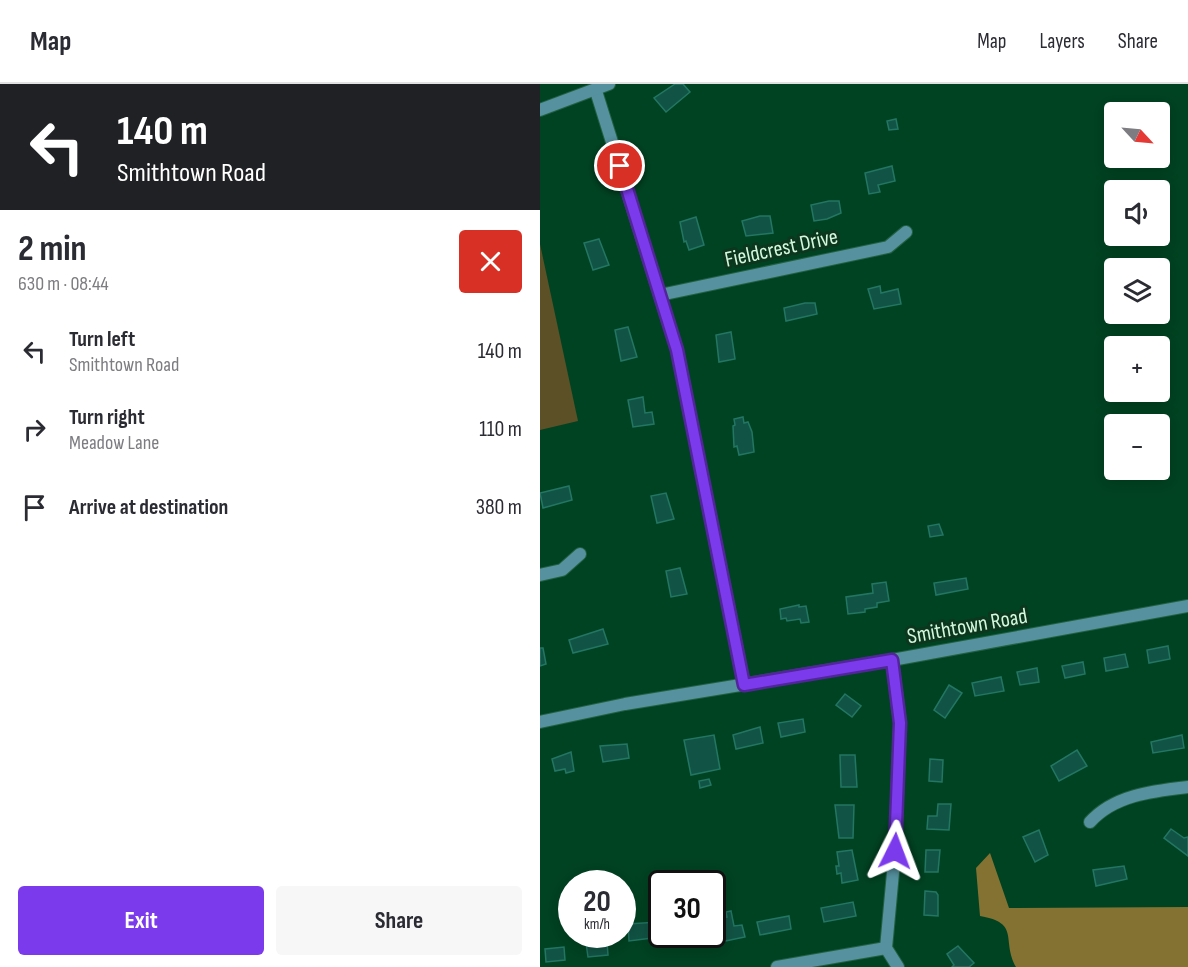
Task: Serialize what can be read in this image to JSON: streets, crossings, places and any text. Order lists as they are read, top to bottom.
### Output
{
  "streets": {
    "street": ["Fieldcrest Drive", "Smithtown Road"]
  },
  "north": "bottom right",
  "page": {
    "header": "Map",
    "nav": ["Map", "Layers", "Share"],
    "turn": ["140 m", "Smithtown Road"],
    "map_buttons": ["+", "−"],
    "heading": ["2 min", "630 m · 08:44"],
    "list": [
      {
        "name": "Turn left",
        "note": "Smithtown Road",
        "value": "140 m"
      },
      {
        "name": "Turn right",
        "note": "Meadow Lane",
        "value": "110 m"
      },
      {
        "name": "Arrive at destination",
        "value": "380 m"
      }
    ],
    "speed": "20 km/h",
    "limit": "30",
    "buttons": ["Exit", "Share"]
  }
}
